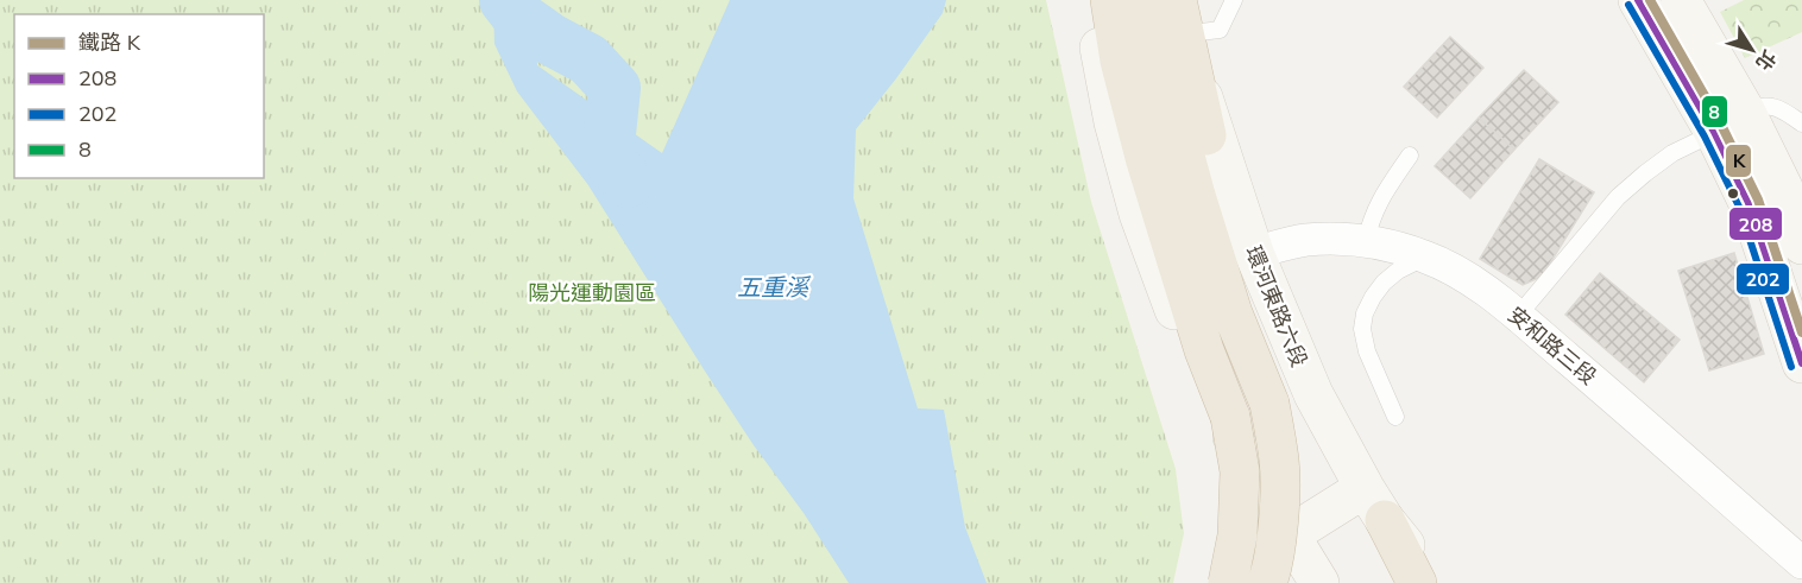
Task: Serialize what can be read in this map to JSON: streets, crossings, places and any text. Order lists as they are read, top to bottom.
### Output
{
  "streets": {
    "main road": ["環河東路六段"],
    "street": ["安和路三段"]
  },
  "crossings": [
    ["環河東路六段", "安和路三段"]
  ],
  "water": ["五重溪"],
  "parks": ["陽光運動園區"],
  "lines": [
    "rail line K",
    "transit line 208",
    "transit line 8",
    "transit line 202"
  ],
  "legend": [
    "鐵路 K",
    "208",
    "202",
    "8"
  ],
  "north": "bottom right"
}
